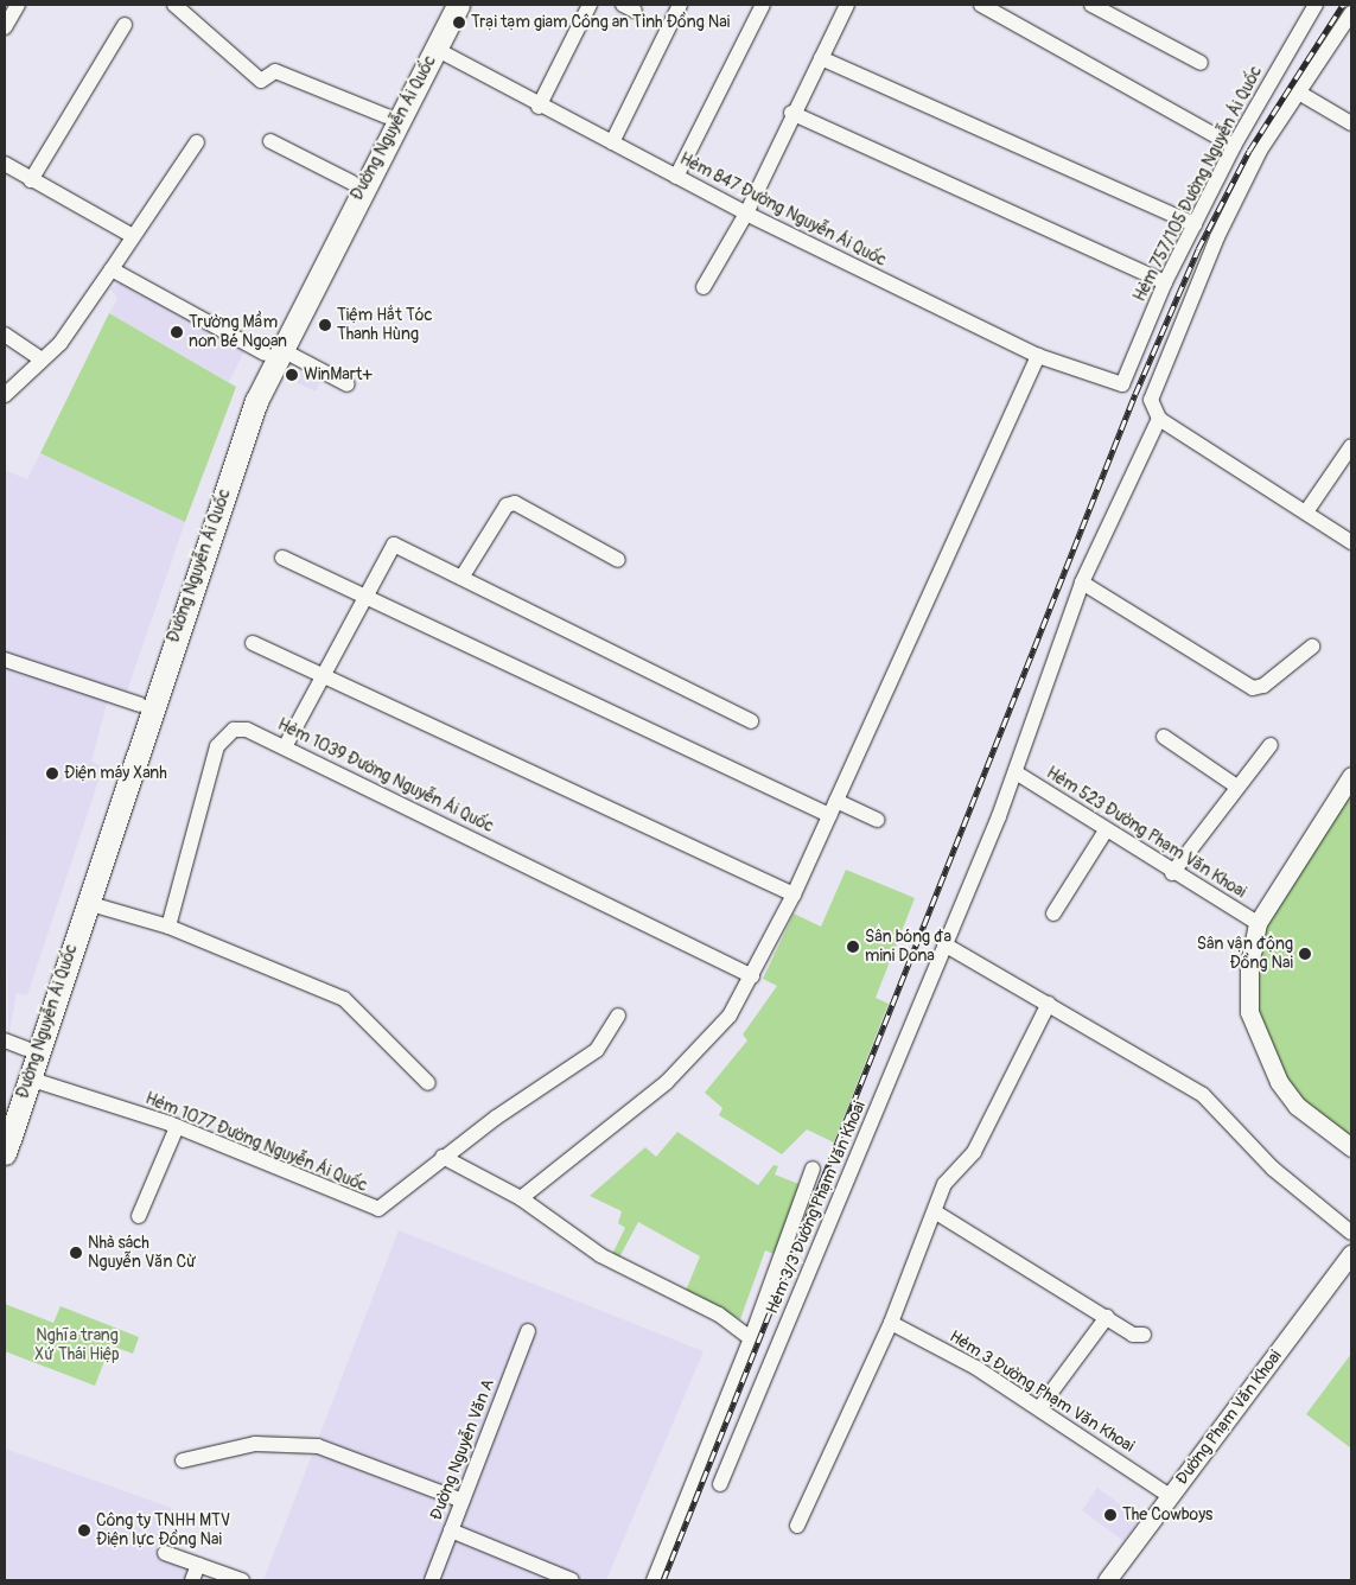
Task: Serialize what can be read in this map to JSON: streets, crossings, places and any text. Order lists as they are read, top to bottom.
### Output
{
  "streets": {
    "main road": ["Đường Nguyễn Ái Quốc"],
    "street": [
      "Hẻm 757/105 Đường Nguyễn Ái Quốc",
      "Hẻm 847 Đường Nguyễn Ái Quốc",
      "Hẻm 1039 Đường Nguyễn Ái Quốc",
      "Hẻm 523 Đường Phạm Văn Khoai",
      "Hẻm 1077 Đường Nguyễn Ái Quốc",
      "Hẻm 3/3 Đường Phạm Văn Khoai",
      "Hẻm 3 Đường Phạm Văn Khoai",
      "Đường Phạm Văn Khoai",
      "Đường Nguyễn Văn A"
    ]
  },
  "crossings": [
    ["Đường Nguyễn Ái Quốc", "Hẻm 847 Đường Nguyễn Ái Quốc"],
    ["Đường Nguyễn Ái Quốc", "Hẻm 1077 Đường Nguyễn Ái Quốc"],
    ["Hẻm 757/105 Đường Nguyễn Ái Quốc", "Hẻm 847 Đường Nguyễn Ái Quốc"],
    ["Hẻm 523 Đường Phạm Văn Khoai", "Hẻm 3/3 Đường Phạm Văn Khoai"],
    ["Hẻm 3 Đường Phạm Văn Khoai", "Đường Phạm Văn Khoai"]
  ],
  "parks": ["Nghĩa trang Xứ Thái Hiệp"],
  "places": [
    "Trại tạm giam Công an Tỉnh Đồng Nai",
    "Tiệm Hắt Tóc Thanh Hùng",
    "Trường Mầm non Bé Ngoan",
    "WinMart+",
    "Điện máy Xanh",
    "Sân bóng đa mini Dona",
    "Sân vận động Đồng Nai",
    "Nhà sách Nguyễn Văn Cừ",
    "The Cowboys",
    "Công ty TNHH MTV Điện lực Đồng Nai"
  ]
}
